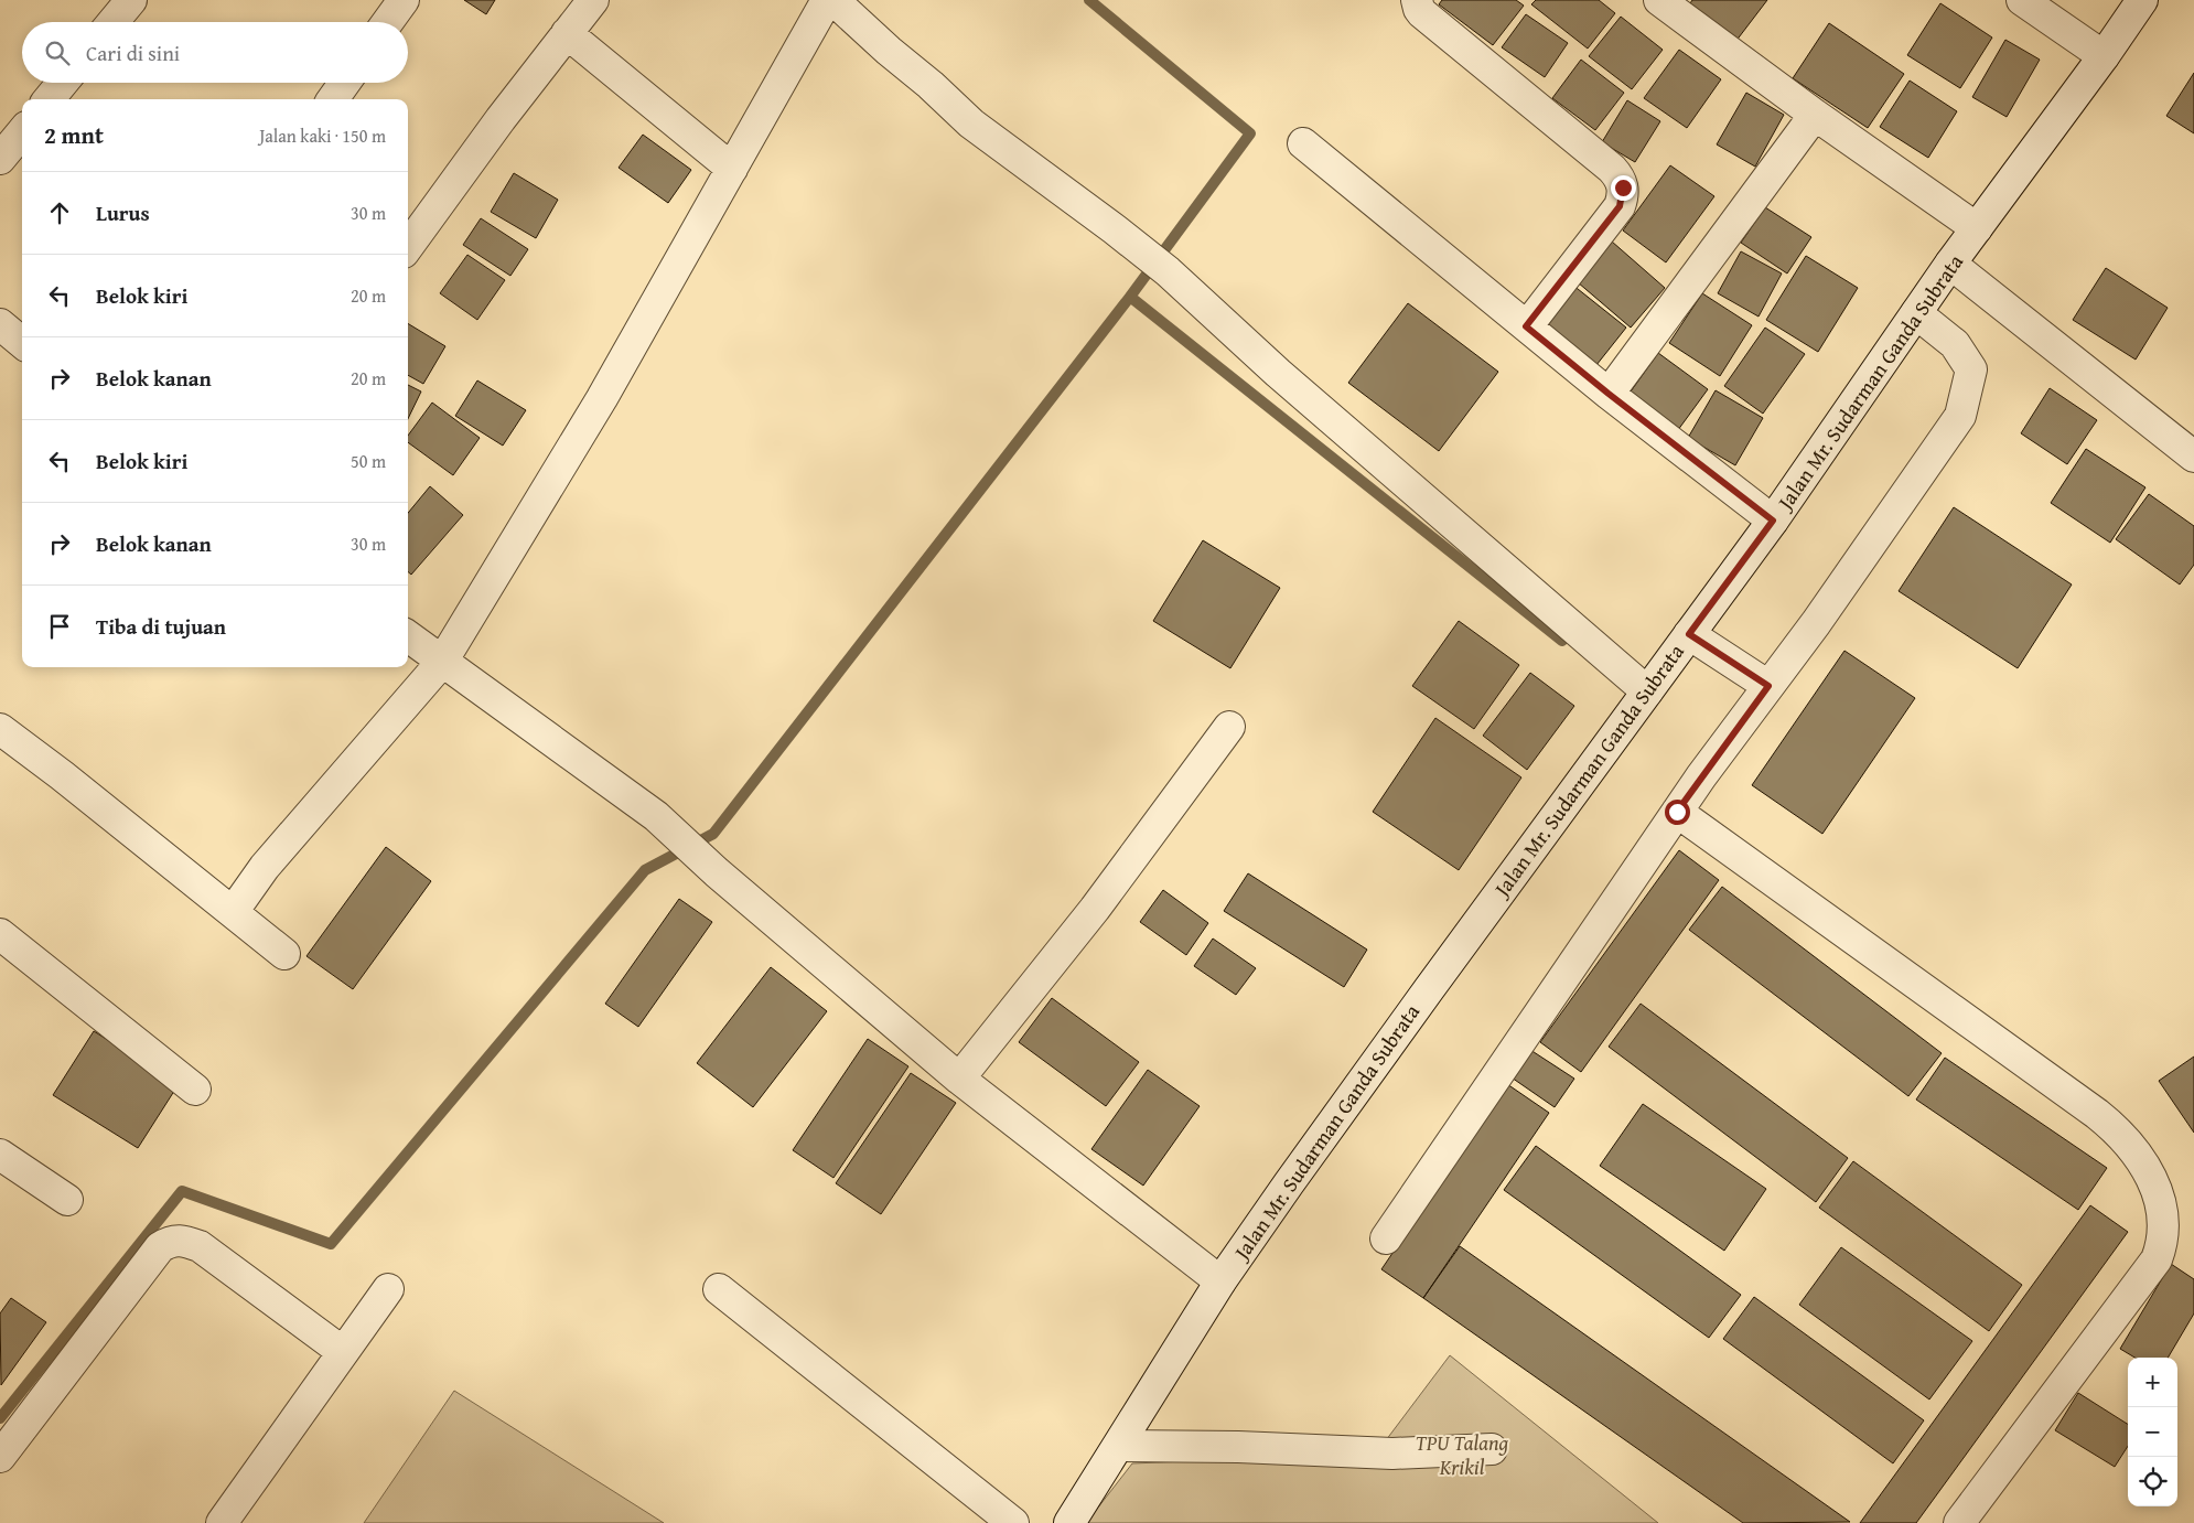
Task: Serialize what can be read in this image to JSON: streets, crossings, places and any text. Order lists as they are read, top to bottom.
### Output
{
  "streets": {
    "street": ["Jalan Mr. Sudarman Ganda Subrata"]
  },
  "parks": ["TPU Talang Krikil"],
  "page": {
    "search": "Cari di sini",
    "heading": ["2 mnt", "Jalan kaki · 150 m"],
    "list": [
      ["Lurus", "30 m"],
      ["Belok kiri", "20 m"],
      ["Belok kanan", "20 m"],
      ["Belok kiri", "50 m"],
      ["Belok kanan", "30 m"],
      "Tiba di tujuan"
    ],
    "map_buttons": ["+", "−"]
  }
}
